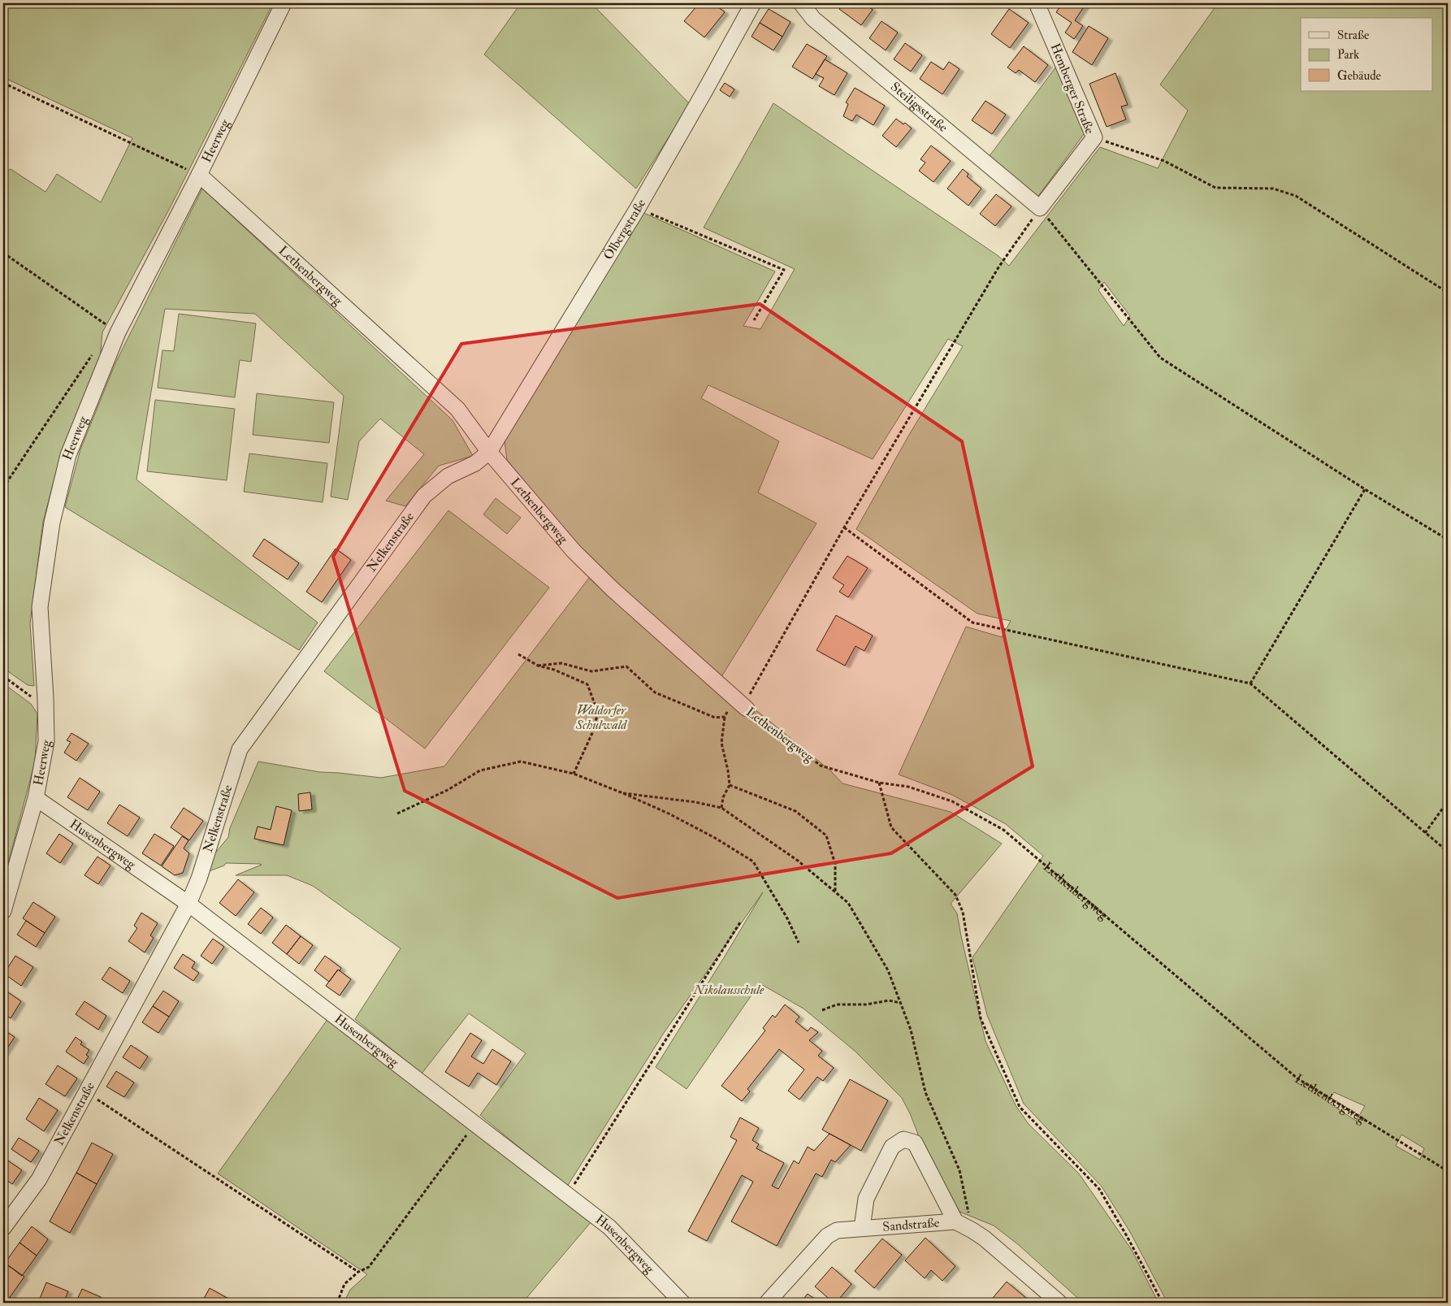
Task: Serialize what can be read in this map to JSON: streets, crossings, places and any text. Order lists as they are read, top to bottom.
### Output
{
  "streets": {
    "street": [
      "Hemberger Straße",
      "Steiligsstraße",
      "Heerweg",
      "Ölbergstraße",
      "Lethenbergweg",
      "Nelkenstraße",
      "Husenbergweg",
      "Sandstraße"
    ]
  },
  "crossings": [
    ["Hemberger Straße", "Steiligsstraße"],
    ["Heerweg", "Lethenbergweg"],
    ["Heerweg", "Husenbergweg"],
    ["Ölbergstraße", "Lethenbergweg"],
    ["Ölbergstraße", "Nelkenstraße"],
    ["Lethenbergweg", "Nelkenstraße"],
    ["Nelkenstraße", "Husenbergweg"]
  ],
  "parks": ["Waldorfer Schulwald", "Nikolausschule"],
  "legend": ["Straße", "Park", "Gebäude"]
}
